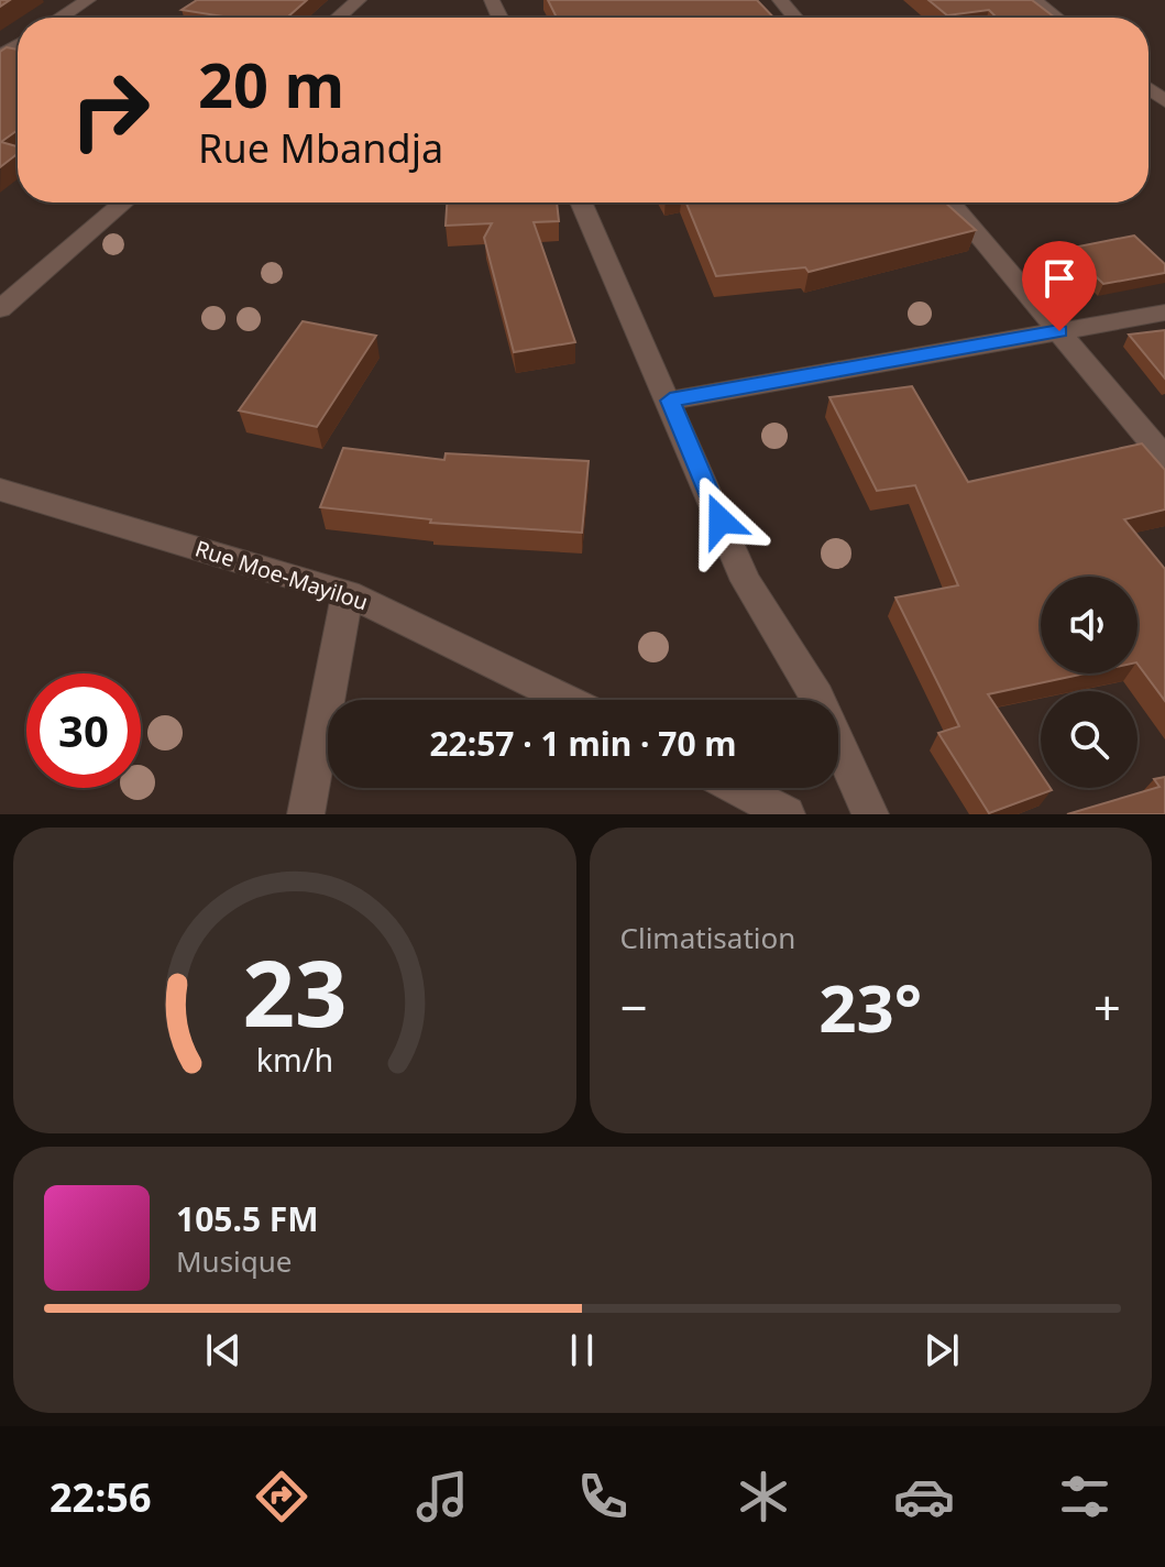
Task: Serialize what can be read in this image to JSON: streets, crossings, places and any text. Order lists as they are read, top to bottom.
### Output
{
  "streets": {
    "street": ["Rue Moe-Mayilou"]
  },
  "page": {
    "turn": ["20 m", "Rue Mbandja"],
    "limit": "30",
    "trip": "22:57 · 1 min · 70 m",
    "tile": "Climatisation",
    "heat": ["−", "23°", "+"],
    "song": ["105.5 FM", "Musique"],
    "tabs": "22:56",
    "gauge": ["23", "km/h"]
  }
}
